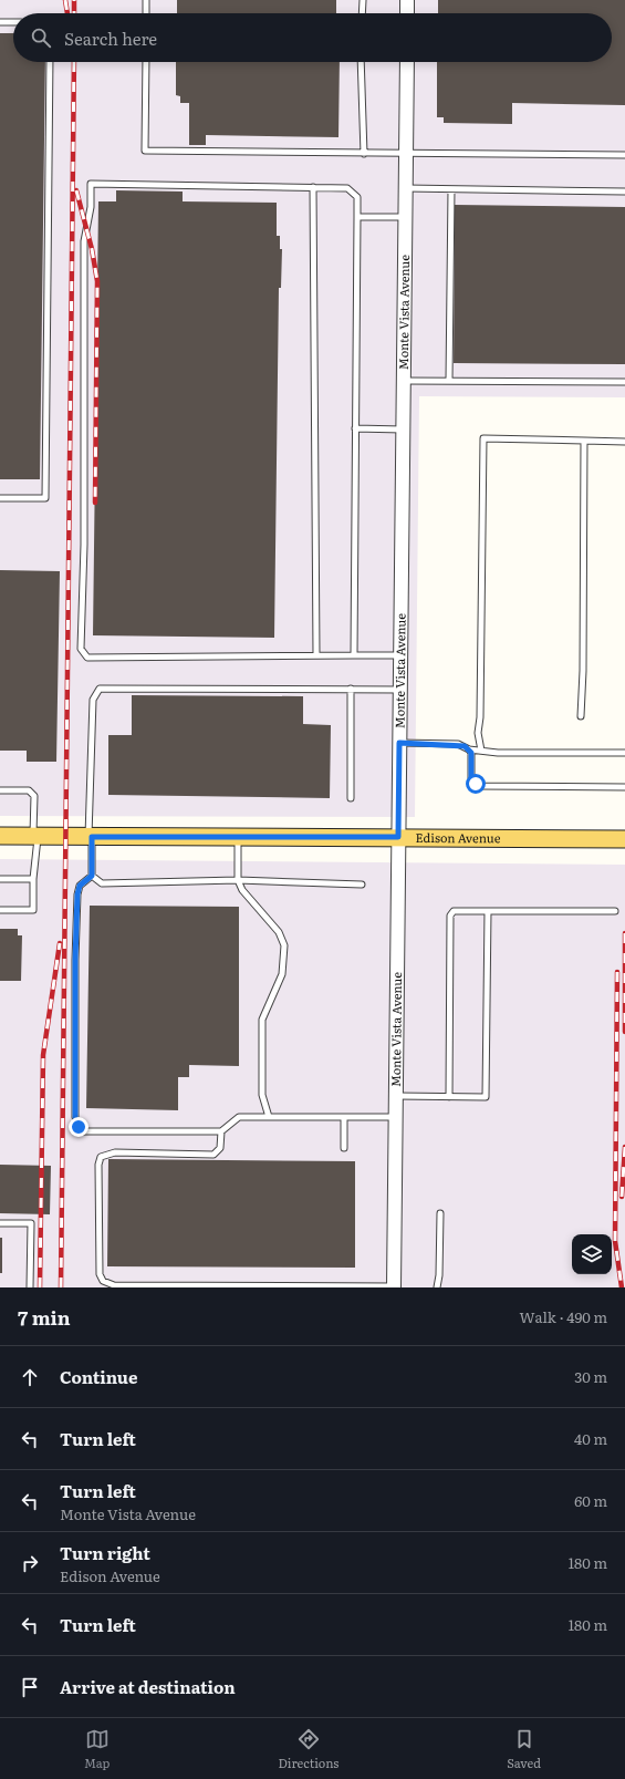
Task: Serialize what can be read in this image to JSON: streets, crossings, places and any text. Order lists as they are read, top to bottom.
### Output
{
  "streets": {
    "main road": ["Edison Avenue"],
    "street": ["Monte Vista Avenue"]
  },
  "crossings": [
    ["Monte Vista Avenue", "Edison Avenue"]
  ],
  "page": {
    "search": "Search here",
    "heading": ["7 min", "Walk · 490 m"],
    "list": [
      ["Continue", "30 m"],
      ["Turn left", "40 m"],
      ["Turn left", "Monte Vista Avenue", "60 m"],
      ["Turn right", "Edison Avenue", "180 m"],
      ["Turn left", "180 m"],
      "Arrive at destination"
    ],
    "nav": ["Map", "Directions", "Saved"]
  }
}
